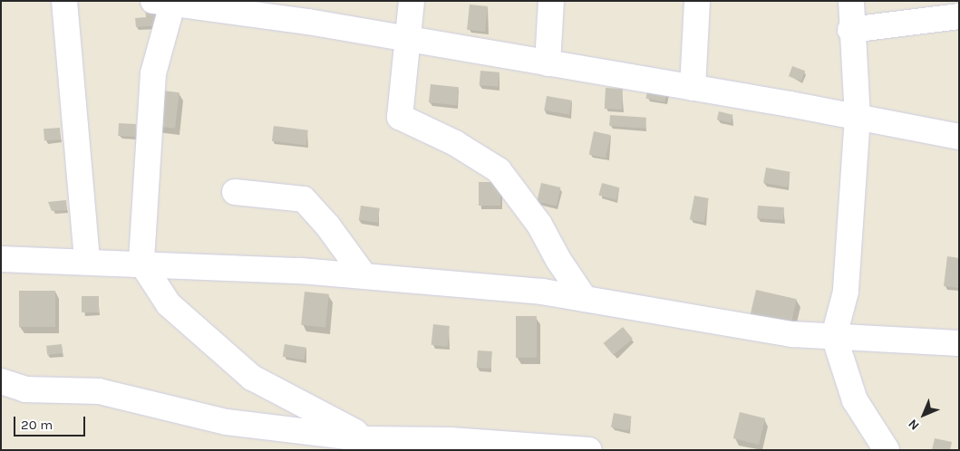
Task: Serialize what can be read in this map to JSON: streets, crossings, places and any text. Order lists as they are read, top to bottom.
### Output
{
  "scale_bar": "20 m",
  "north": "bottom left"
}
